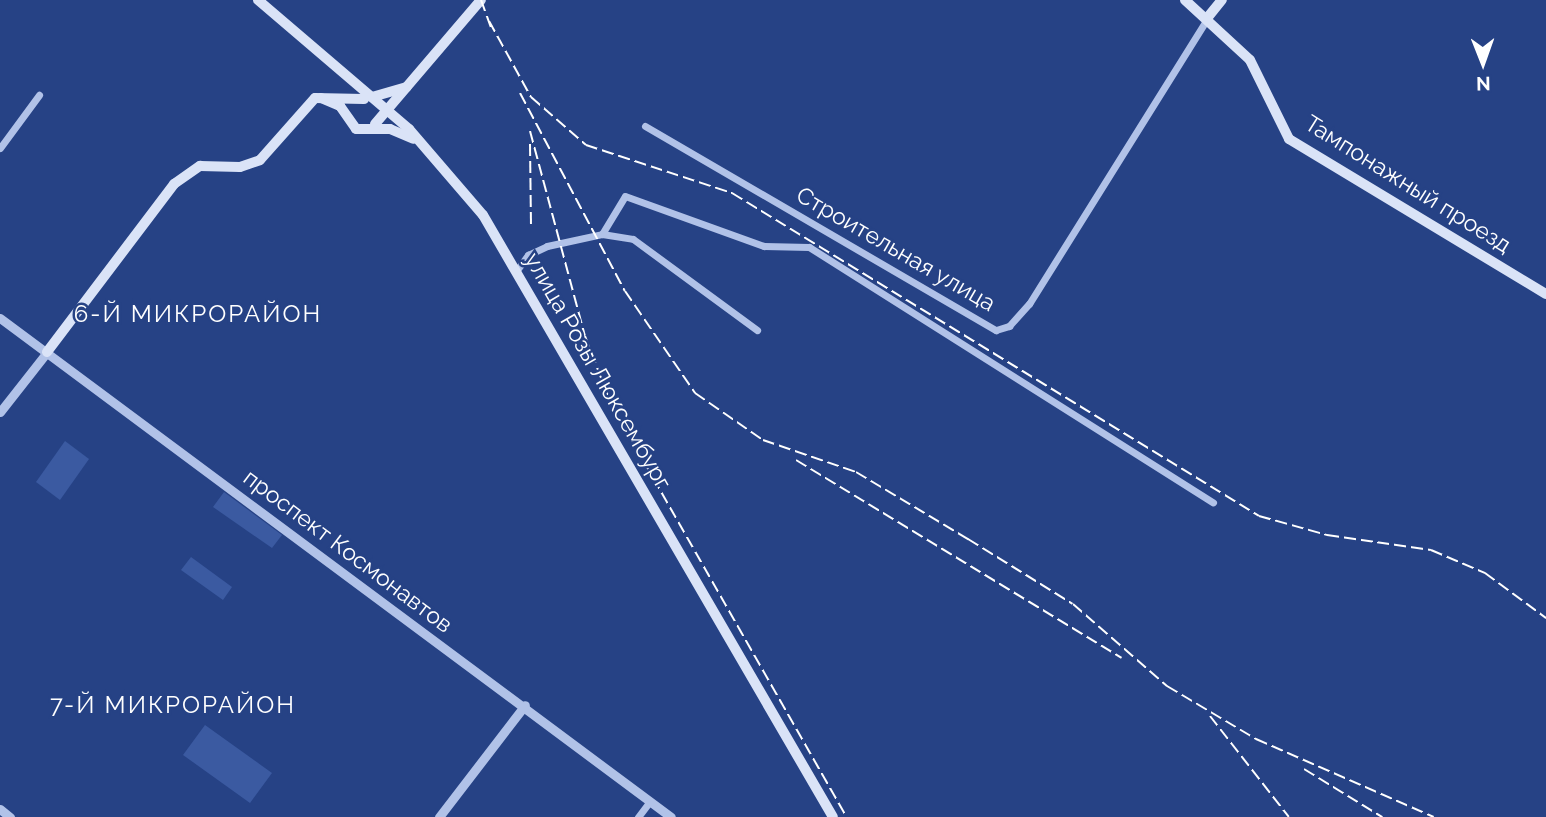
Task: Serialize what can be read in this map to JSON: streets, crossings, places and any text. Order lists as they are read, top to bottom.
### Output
{
  "streets": {
    "main road": ["Тампонажный проезд", "Строительная улица", "улица Розы Люксембург"],
    "street": ["проспект Космонавтов"]
  },
  "crossings": [
    ["Тампонажный проезд", "Строительная улица"]
  ],
  "districts": ["6-Й МИКРОРАЙОН", "7-Й МИКРОРАЙОН"],
  "north": "bottom"
}
